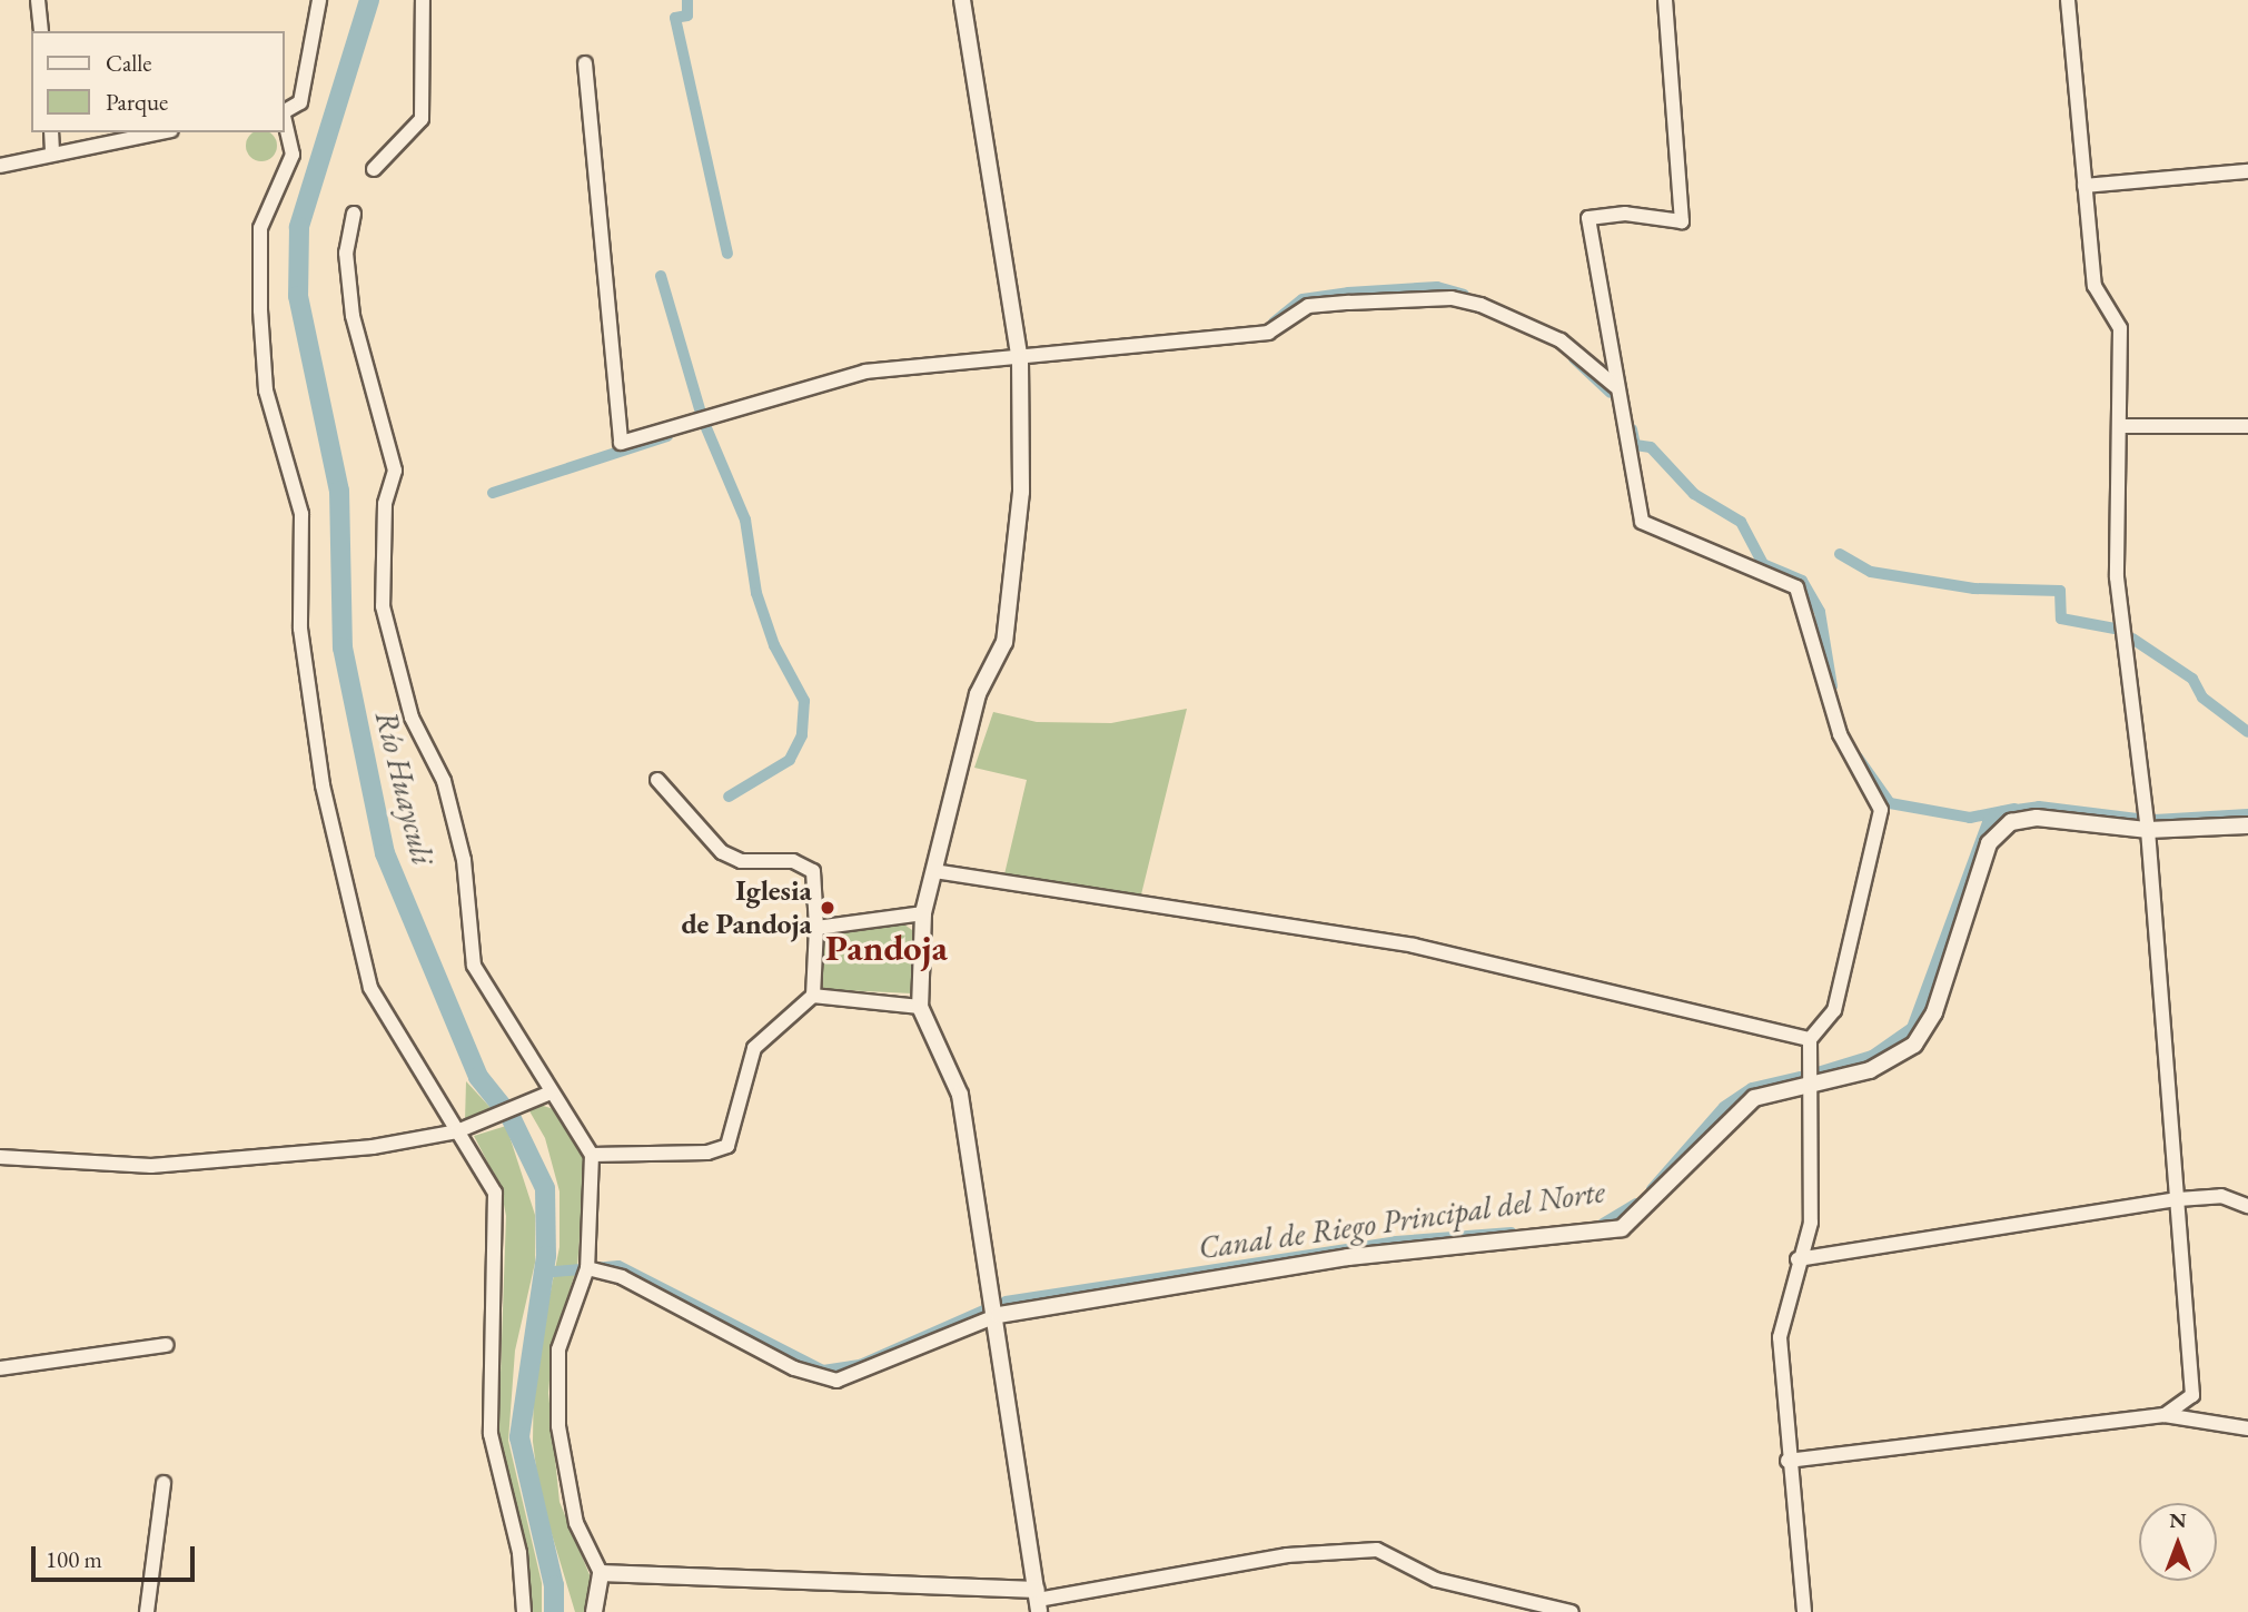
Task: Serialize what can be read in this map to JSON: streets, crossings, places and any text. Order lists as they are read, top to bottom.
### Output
{
  "districts": ["Pandoja"],
  "water": ["Río Huayculi", "Canal de Riego Principal del Norte"],
  "places": ["Iglesia de Pandoja"],
  "legend": ["Calle", "Parque"],
  "scale_bar": "100 m",
  "north": "top"
}
